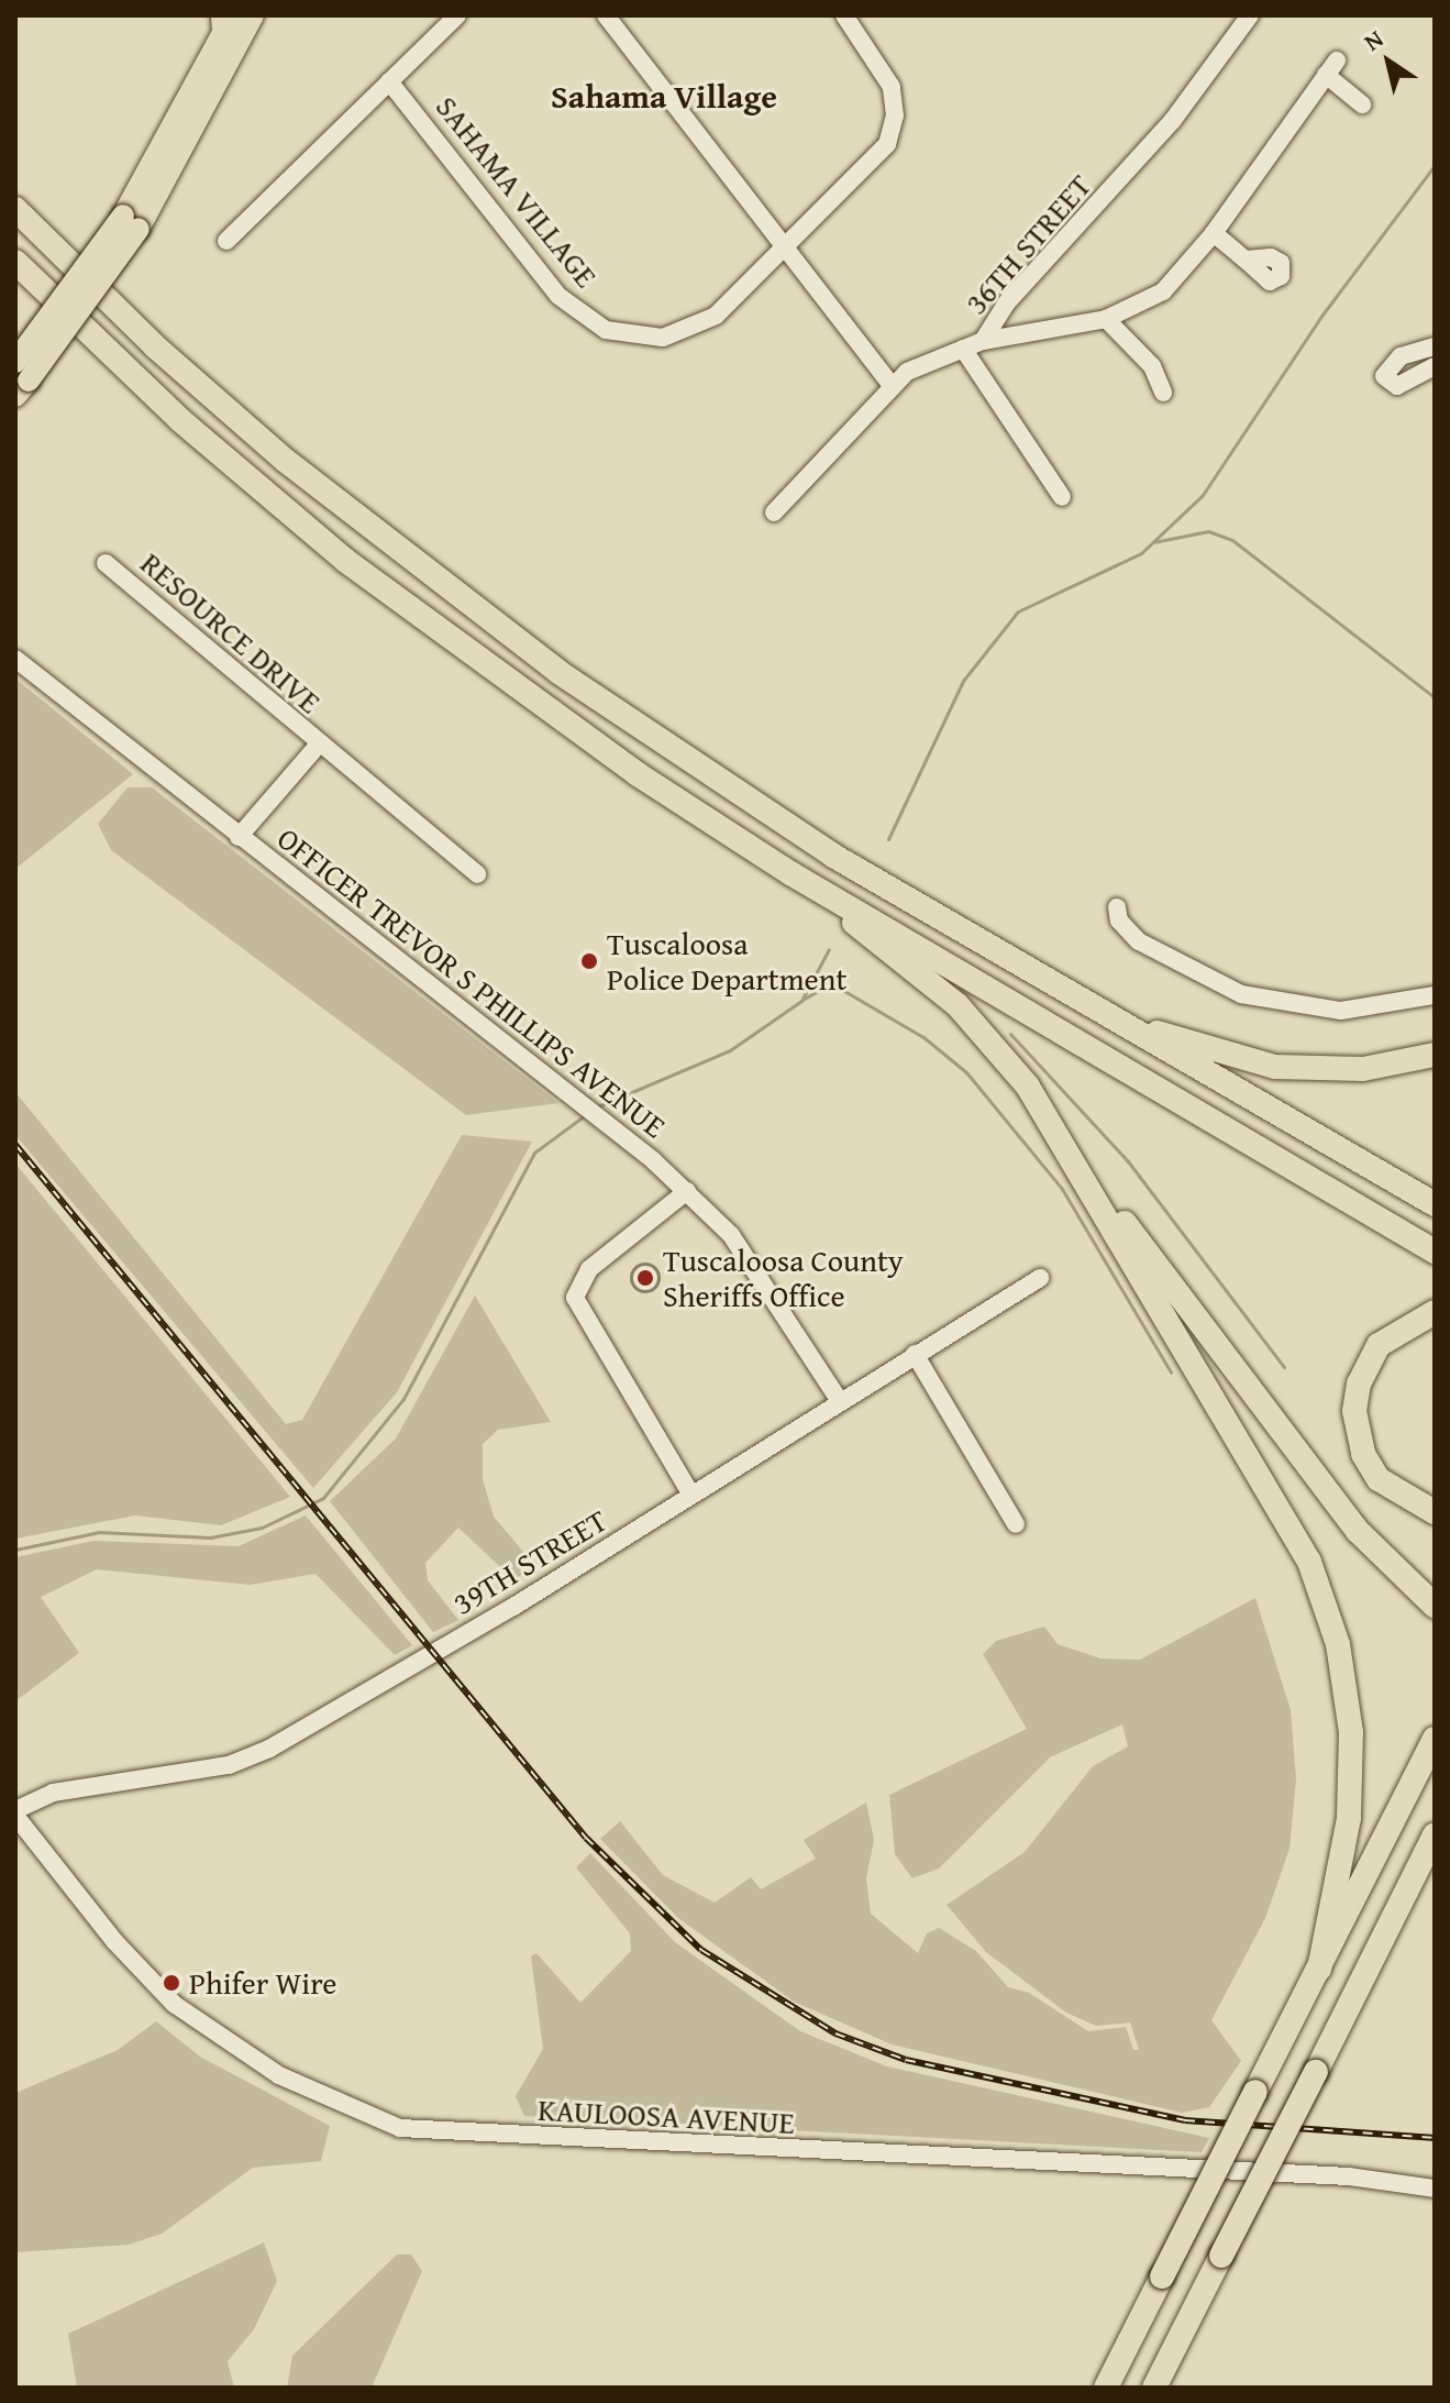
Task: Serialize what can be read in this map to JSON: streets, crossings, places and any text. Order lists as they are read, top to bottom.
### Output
{
  "streets": {
    "street": [
      "SAHAMA VILLAGE",
      "36TH STREET",
      "RESOURCE DRIVE",
      "OFFICER TREVOR S PHILLIPS AVENUE",
      "39TH STREET",
      "KAULOOSA AVENUE"
    ]
  },
  "crossings": [
    ["RESOURCE DRIVE", "OFFICER TREVOR S PHILLIPS AVENUE"],
    ["OFFICER TREVOR S PHILLIPS AVENUE", "39TH STREET"],
    ["39TH STREET", "KAULOOSA AVENUE"]
  ],
  "districts": ["Sahama Village"],
  "places": ["Tuscaloosa Police Department", "Tuscaloosa County Sheriffs Office", "Phifer Wire"],
  "north": "top left"
}
